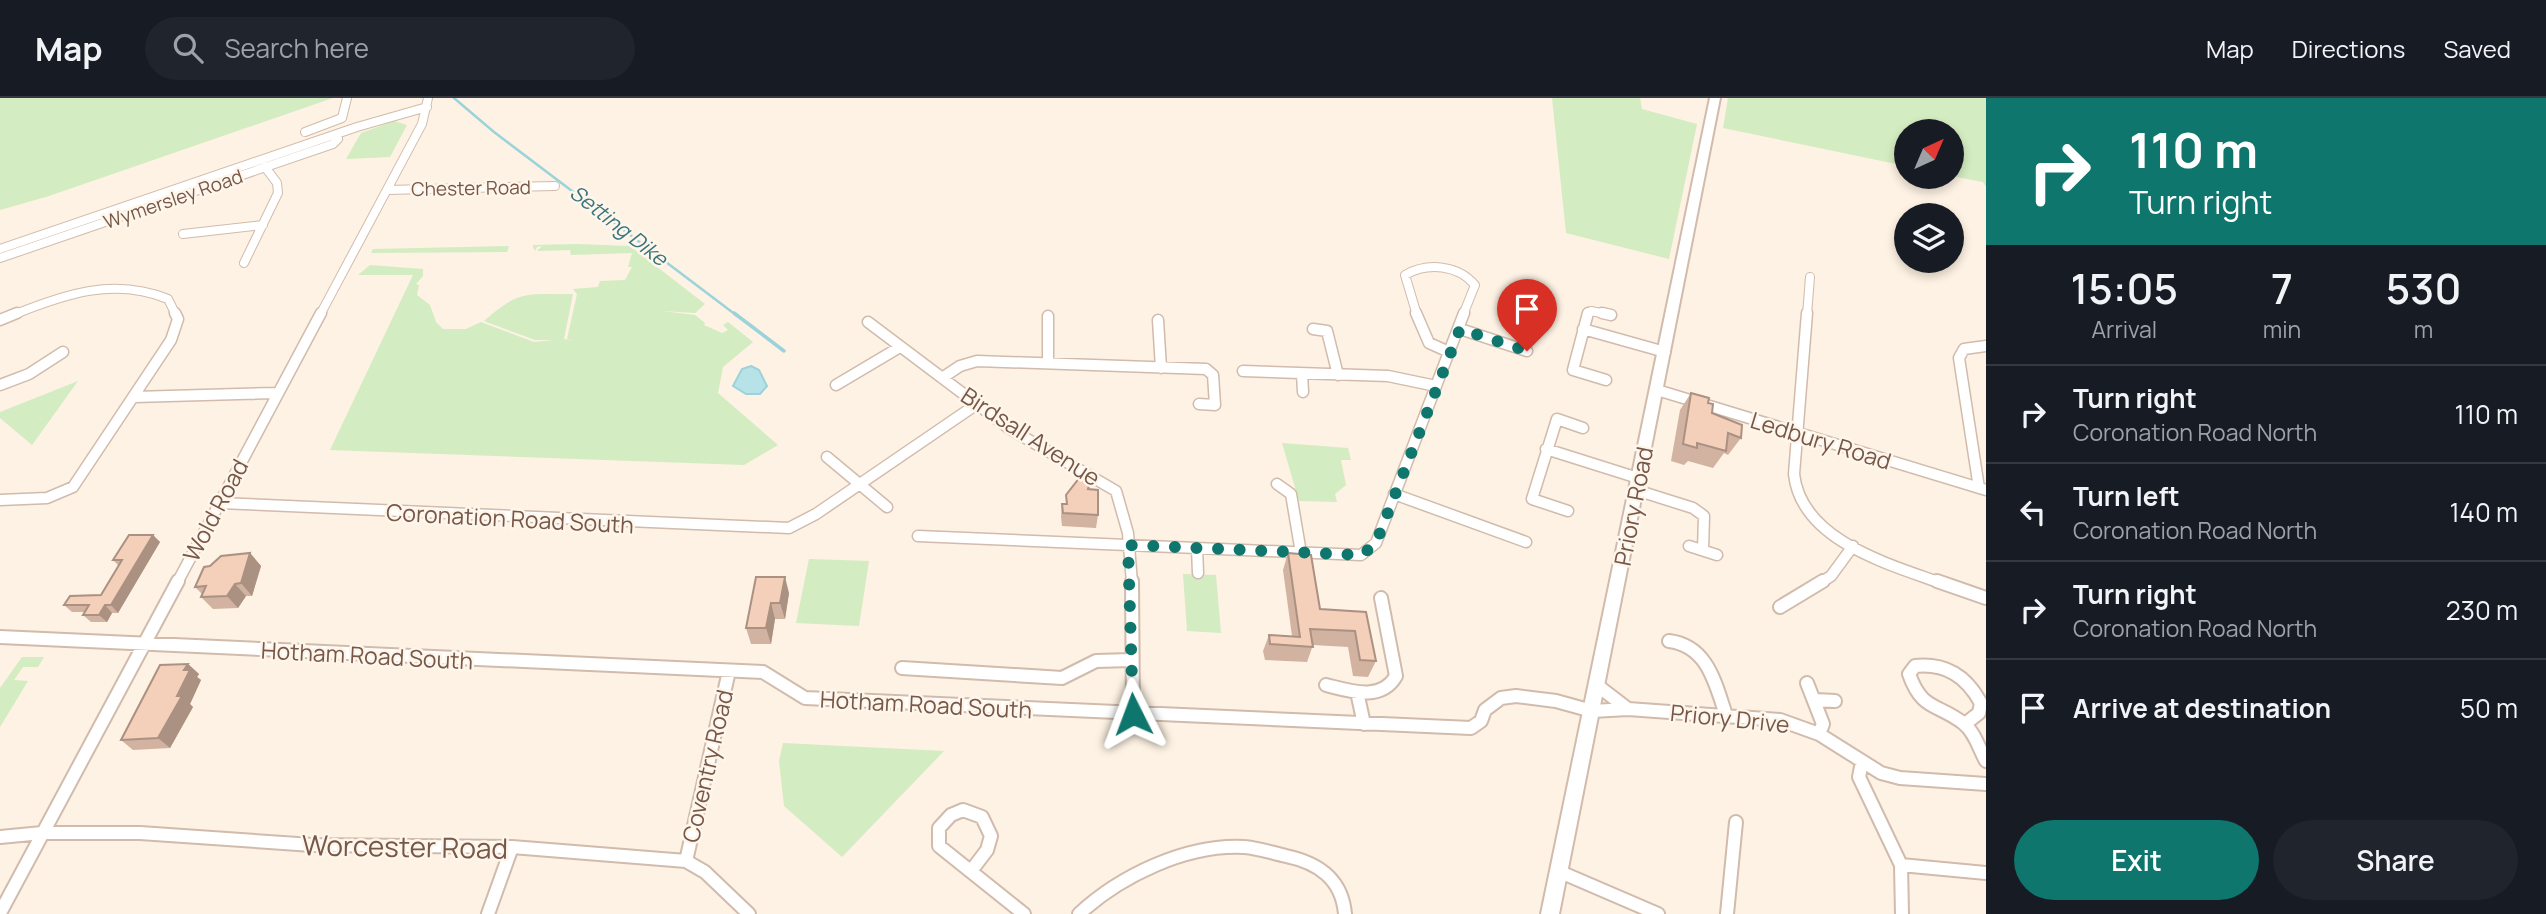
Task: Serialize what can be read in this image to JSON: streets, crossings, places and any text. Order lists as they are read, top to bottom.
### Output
{
  "streets": {
    "street": [
      "Chester Road",
      "Wymersley Road",
      "Birdsall Avenue",
      "Ledbury Road",
      "Priory Road",
      "Wold Road",
      "Coronation Road South",
      "Hotham Road South",
      "Priory Drive",
      "Coventry Road",
      "Worcester Road"
    ]
  },
  "crossings": [
    ["Chester Road", "Wold Road"],
    ["Wymersley Road", "Wold Road"],
    ["Birdsall Avenue", "Hotham Road South"],
    ["Ledbury Road", "Priory Road"],
    ["Priory Road", "Hotham Road South"],
    ["Priory Road", "Priory Drive"],
    ["Wold Road", "Coronation Road South"],
    ["Wold Road", "Hotham Road South"],
    ["Wold Road", "Worcester Road"],
    ["Hotham Road South", "Priory Drive"],
    ["Hotham Road South", "Coventry Road"],
    ["Coventry Road", "Worcester Road"]
  ],
  "water": ["Setting Dike"],
  "north": "top right",
  "page": {
    "header": "Map",
    "search": "Search here",
    "nav": ["Map", "Directions", "Saved"],
    "turn": ["110 m", "Turn right"],
    "eta": [
      "15:05",
      "Arrival",
      "7",
      "min",
      "530",
      "m"
    ],
    "list": [
      {
        "name": "Turn right",
        "note": "Coronation Road North",
        "value": "110 m"
      },
      {
        "name": "Turn left",
        "note": "Coronation Road North",
        "value": "140 m"
      },
      {
        "name": "Turn right",
        "note": "Coronation Road North",
        "value": "230 m"
      },
      {
        "name": "Arrive at destination",
        "value": "50 m"
      }
    ],
    "buttons": ["Exit", "Share"]
  }
}
